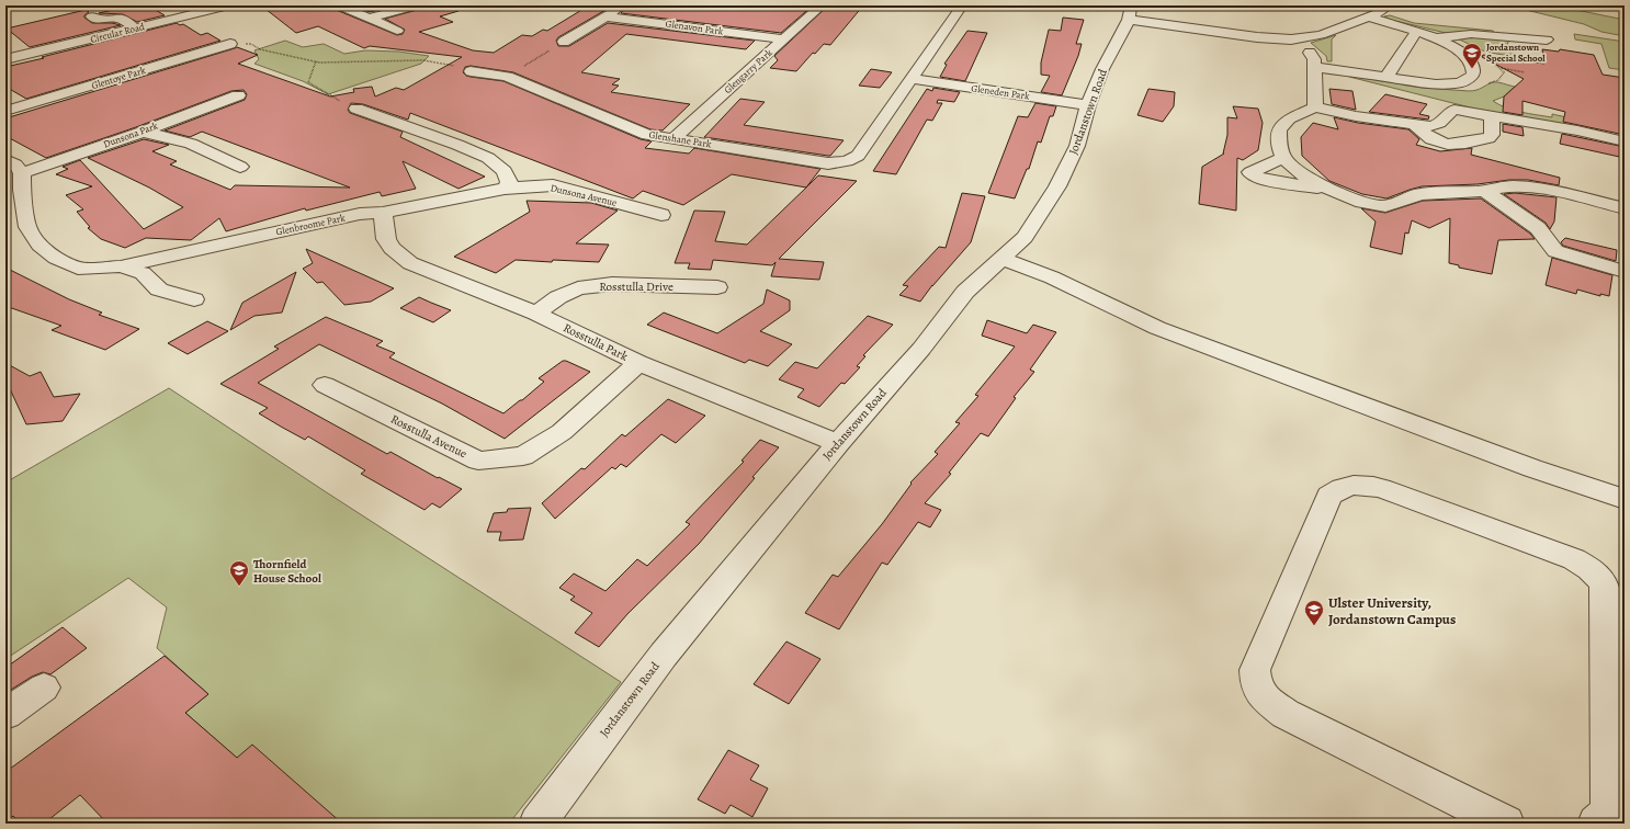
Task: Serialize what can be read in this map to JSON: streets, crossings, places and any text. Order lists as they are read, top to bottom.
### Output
{
  "streets": {
    "street": [
      "Glenavon Park",
      "Circular Road",
      "Glengarry Park",
      "Glentoye Park",
      "Gleneden Park",
      "Jordanstown Road",
      "Dunsona Park",
      "Glenshane Park",
      "Dunsona Avenue",
      "Glenbroome Park",
      "Rosstulla Drive",
      "Rosstulla Park",
      "Rosstulla Avenue"
    ]
  },
  "crossings": [
    ["Glenavon Park", "Glengarry Park"],
    ["Glengarry Park", "Glenshane Park"],
    ["Gleneden Park", "Jordanstown Road"],
    ["Gleneden Park", "Glenshane Park"],
    ["Jordanstown Road", "Rosstulla Park"],
    ["Dunsona Park", "Glenbroome Park"],
    ["Dunsona Avenue", "Glenbroome Park"],
    ["Glenbroome Park", "Rosstulla Park"],
    ["Rosstulla Drive", "Rosstulla Park"],
    ["Rosstulla Park", "Rosstulla Avenue"]
  ],
  "places": {
    "school or university": ["Jordanstown Special School", "Thornfield House School", "Ulster University, Jordanstown Campus"]
  }
}
